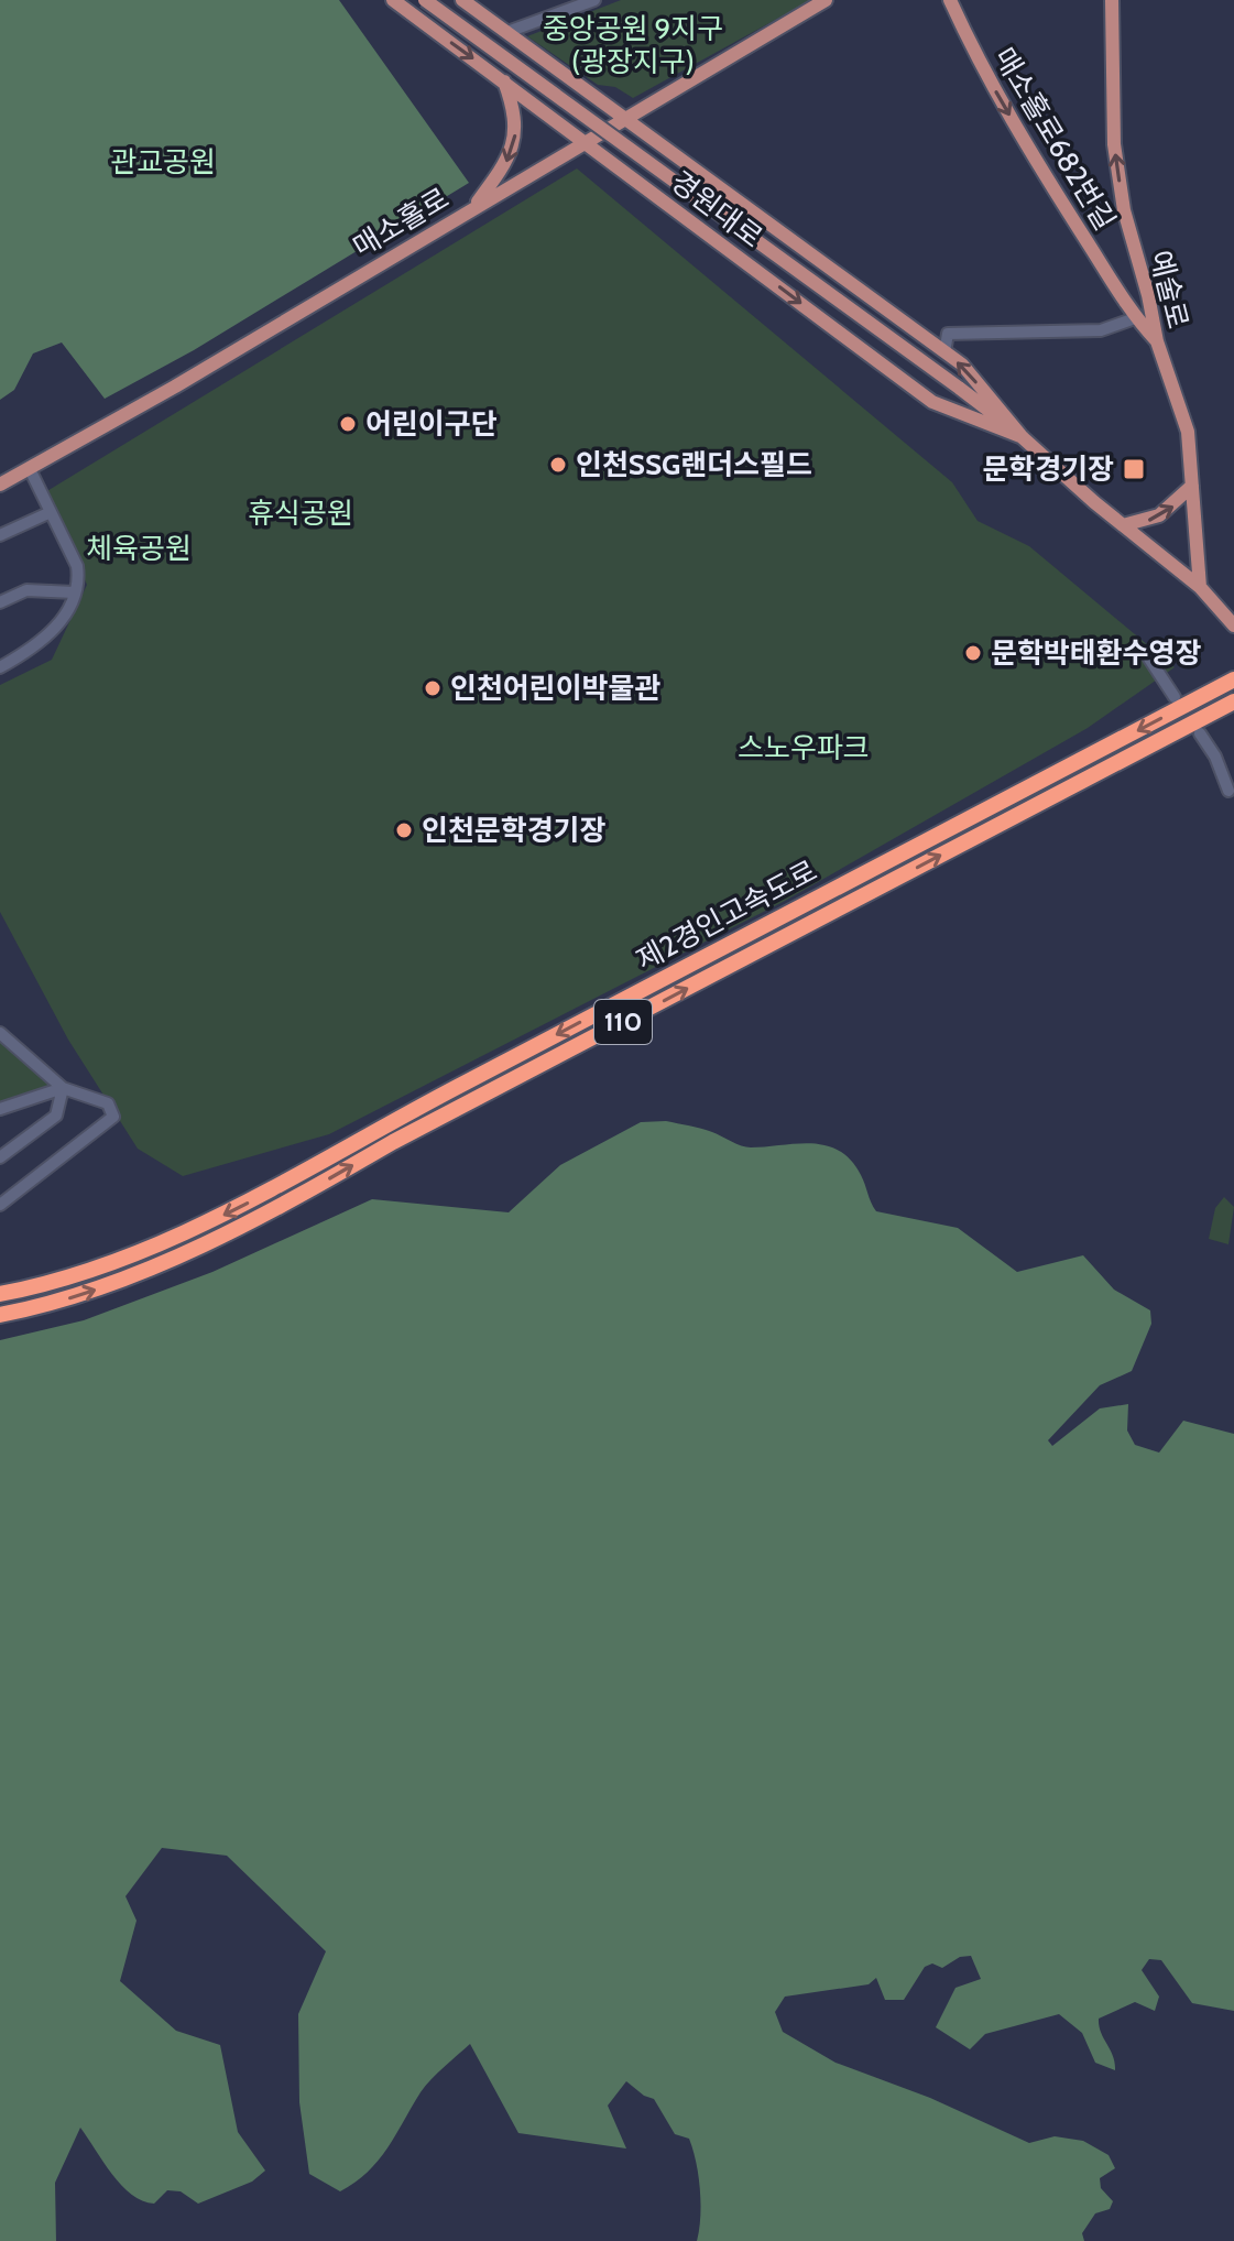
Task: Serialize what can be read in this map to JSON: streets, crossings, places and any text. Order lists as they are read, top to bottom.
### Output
{
  "streets": {
    "highway": ["제2경인고속도로", "110"],
    "main road": [
      "매소홀로682번길",
      "경원대로",
      "매소홀로",
      "예술로"
    ]
  },
  "crossings": [
    ["매소홀로682번길", "예술로"],
    ["경원대로", "매소홀로"],
    ["경원대로", "예술로"]
  ],
  "one_way": ["매소홀로682번길", "예술로"],
  "parks": [
    "중앙공원 9지구 (광장지구)",
    "관교공원",
    "휴식공원",
    "체육공원",
    "스노우파크"
  ],
  "places": {
    "other": [
      "어린이구단",
      "인천SSG랜더스필드",
      "문학박태환수영장",
      "인천어린이박물관",
      "인천문학경기장"
    ],
    "transit": ["문학경기장"]
  }
}
